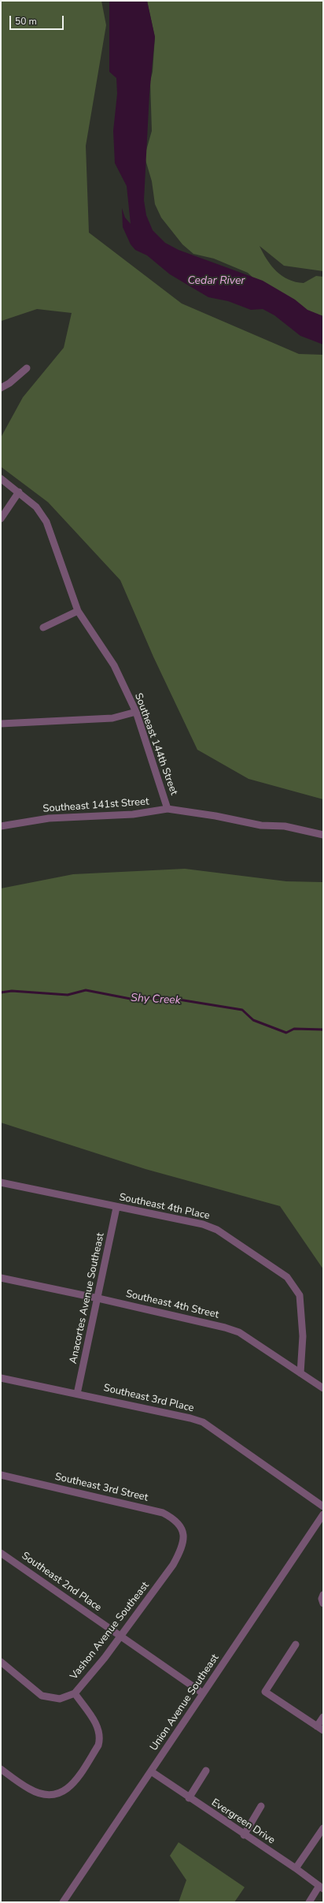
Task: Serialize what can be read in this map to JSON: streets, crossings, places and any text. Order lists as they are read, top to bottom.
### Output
{
  "streets": {
    "street": [
      "Southeast 144th Street",
      "Southeast 141st Street",
      "Southeast 4th Place",
      "Anacortes Avenue Southeast",
      "Southeast 4th Street",
      "Southeast 3rd Place",
      "Southeast 3rd Street",
      "Southeast 2nd Place",
      "Vashon Avenue Southeast",
      "Union Avenue Southeast",
      "Evergreen Drive"
    ]
  },
  "crossings": [
    ["Southeast 144th Street", "Southeast 141st Street"],
    ["Southeast 4th Place", "Anacortes Avenue Southeast"],
    ["Southeast 4th Place", "Southeast 4th Street"],
    ["Anacortes Avenue Southeast", "Southeast 4th Street"],
    ["Anacortes Avenue Southeast", "Southeast 3rd Place"],
    ["Southeast 3rd Street", "Vashon Avenue Southeast"],
    ["Southeast 2nd Place", "Vashon Avenue Southeast"],
    ["Southeast 2nd Place", "Union Avenue Southeast"],
    ["Union Avenue Southeast", "Evergreen Drive"]
  ],
  "water": ["Cedar River", "Shy Creek"],
  "scale_bar": "50 m"
}
